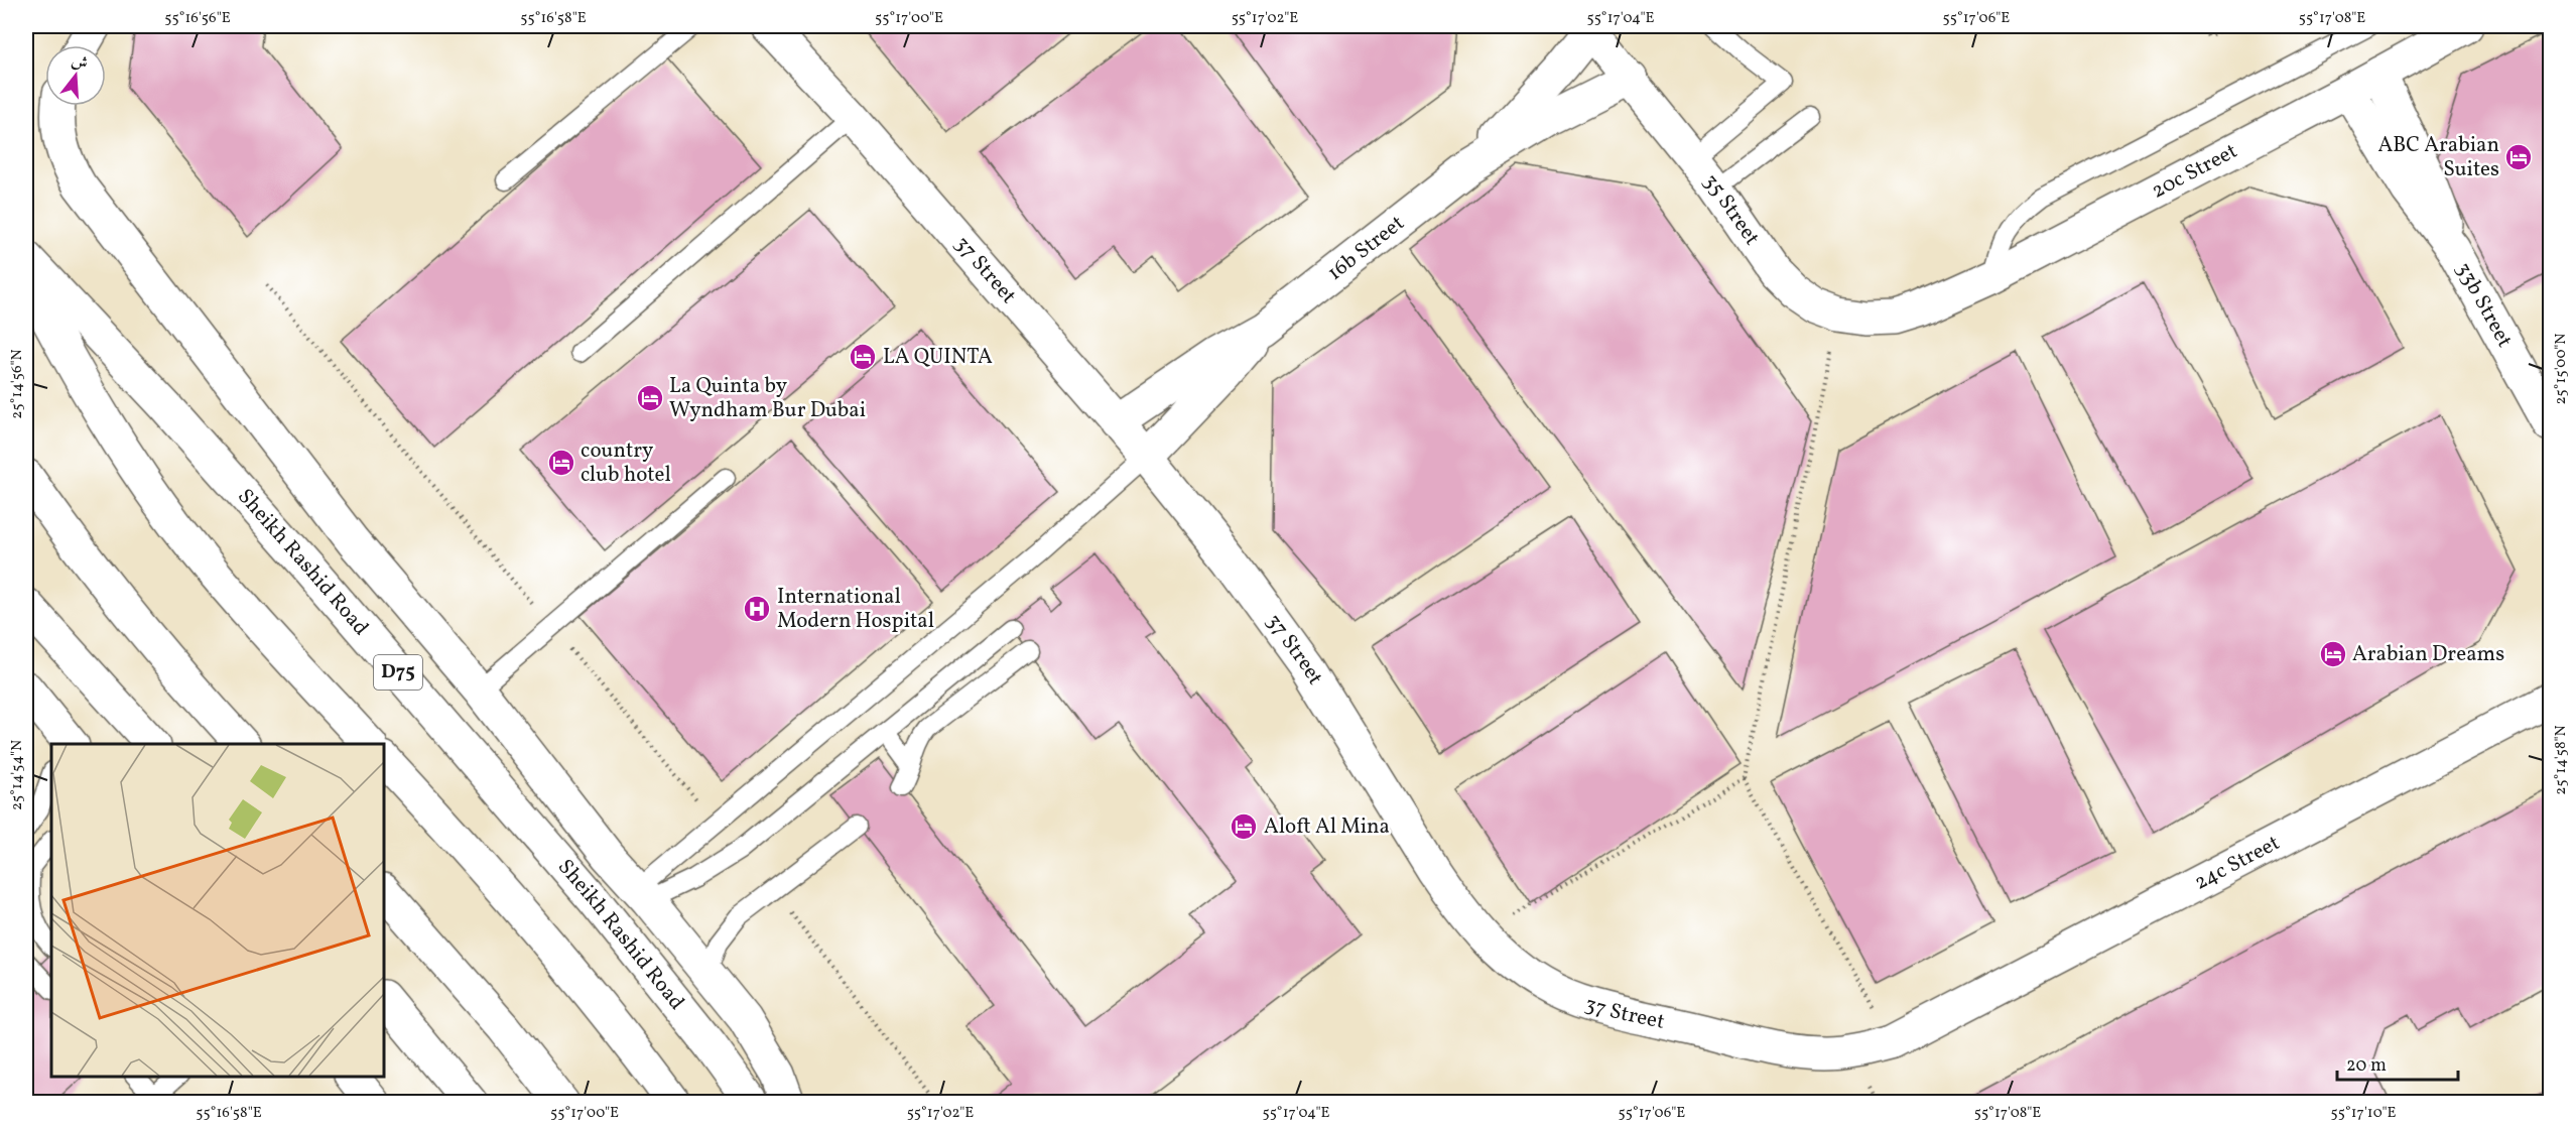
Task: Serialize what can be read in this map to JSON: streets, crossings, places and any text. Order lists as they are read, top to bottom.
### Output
{
  "streets": {
    "main road": [
      "20c Street",
      "35 Street",
      "16b Street",
      "37 Street",
      "33b Street",
      "Sheikh Rashid Road",
      "D75",
      "24c Street"
    ]
  },
  "crossings": [
    ["20c Street", "35 Street"],
    ["20c Street", "33b Street"],
    ["35 Street", "16b Street"],
    ["16b Street", "37 Street"],
    ["37 Street", "24c Street"]
  ],
  "places": {
    "hotel": [
      "ABC Arabian Suites",
      "LA QUINTA",
      "La Quinta by Wyndham Bur Dubai",
      "country club hotel",
      "Arabian Dreams",
      "Aloft Al Mina"
    ],
    "hospital": ["International Modern Hospital"]
  },
  "scale_bar": "20 m",
  "north": "top",
  "coordinates": [
    "55°16'56\"E",
    "55°16'58\"E",
    "55°17'00\"E",
    "55°17'02\"E",
    "55°17'04\"E",
    "55°17'06\"E",
    "55°17'08\"E",
    "25°15'00\"N",
    "25°14'56\"N",
    "25°14'58\"N",
    "25°14'54\"N",
    "55°17'10\"E"
  ]
}
